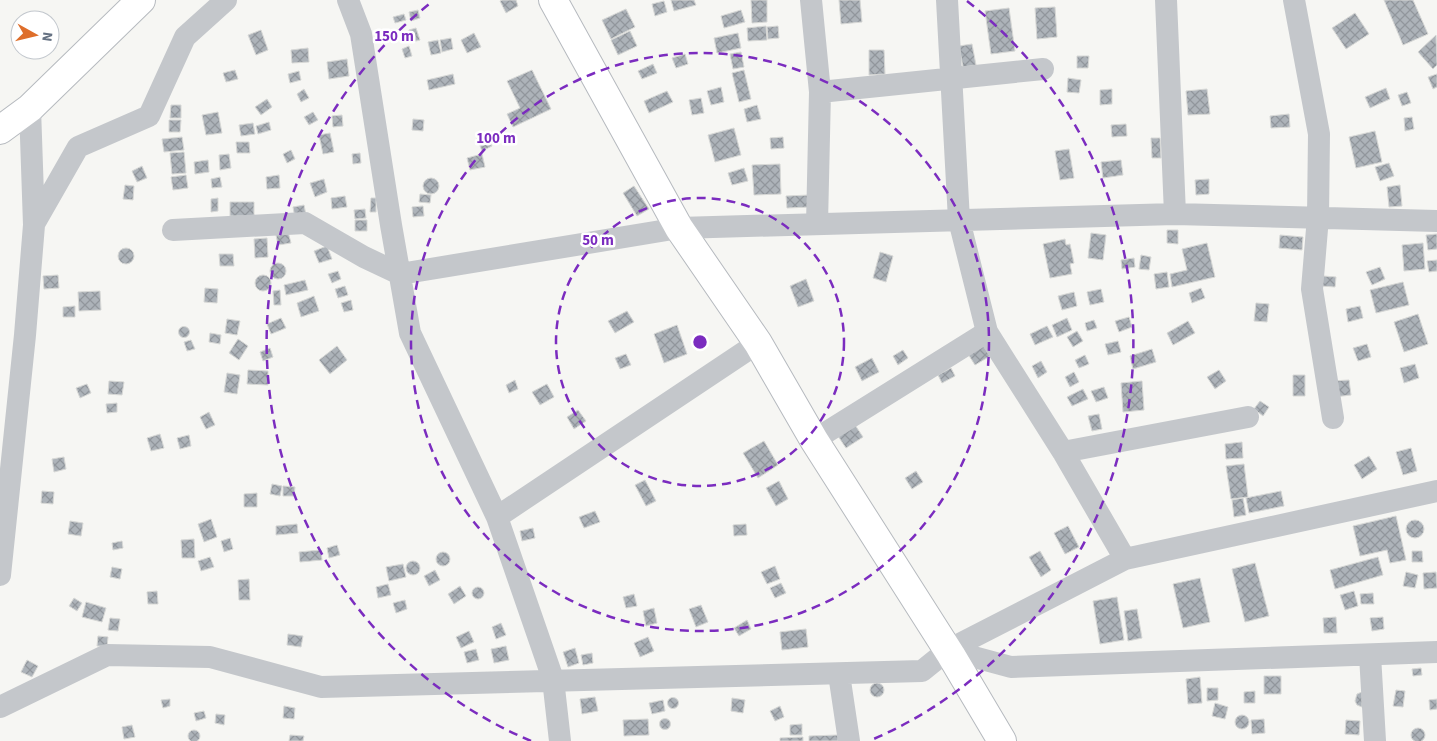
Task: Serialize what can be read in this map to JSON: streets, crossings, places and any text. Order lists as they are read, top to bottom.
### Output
{
  "north": "right",
  "rings": ["150 m", "100 m", "50 m"]
}
